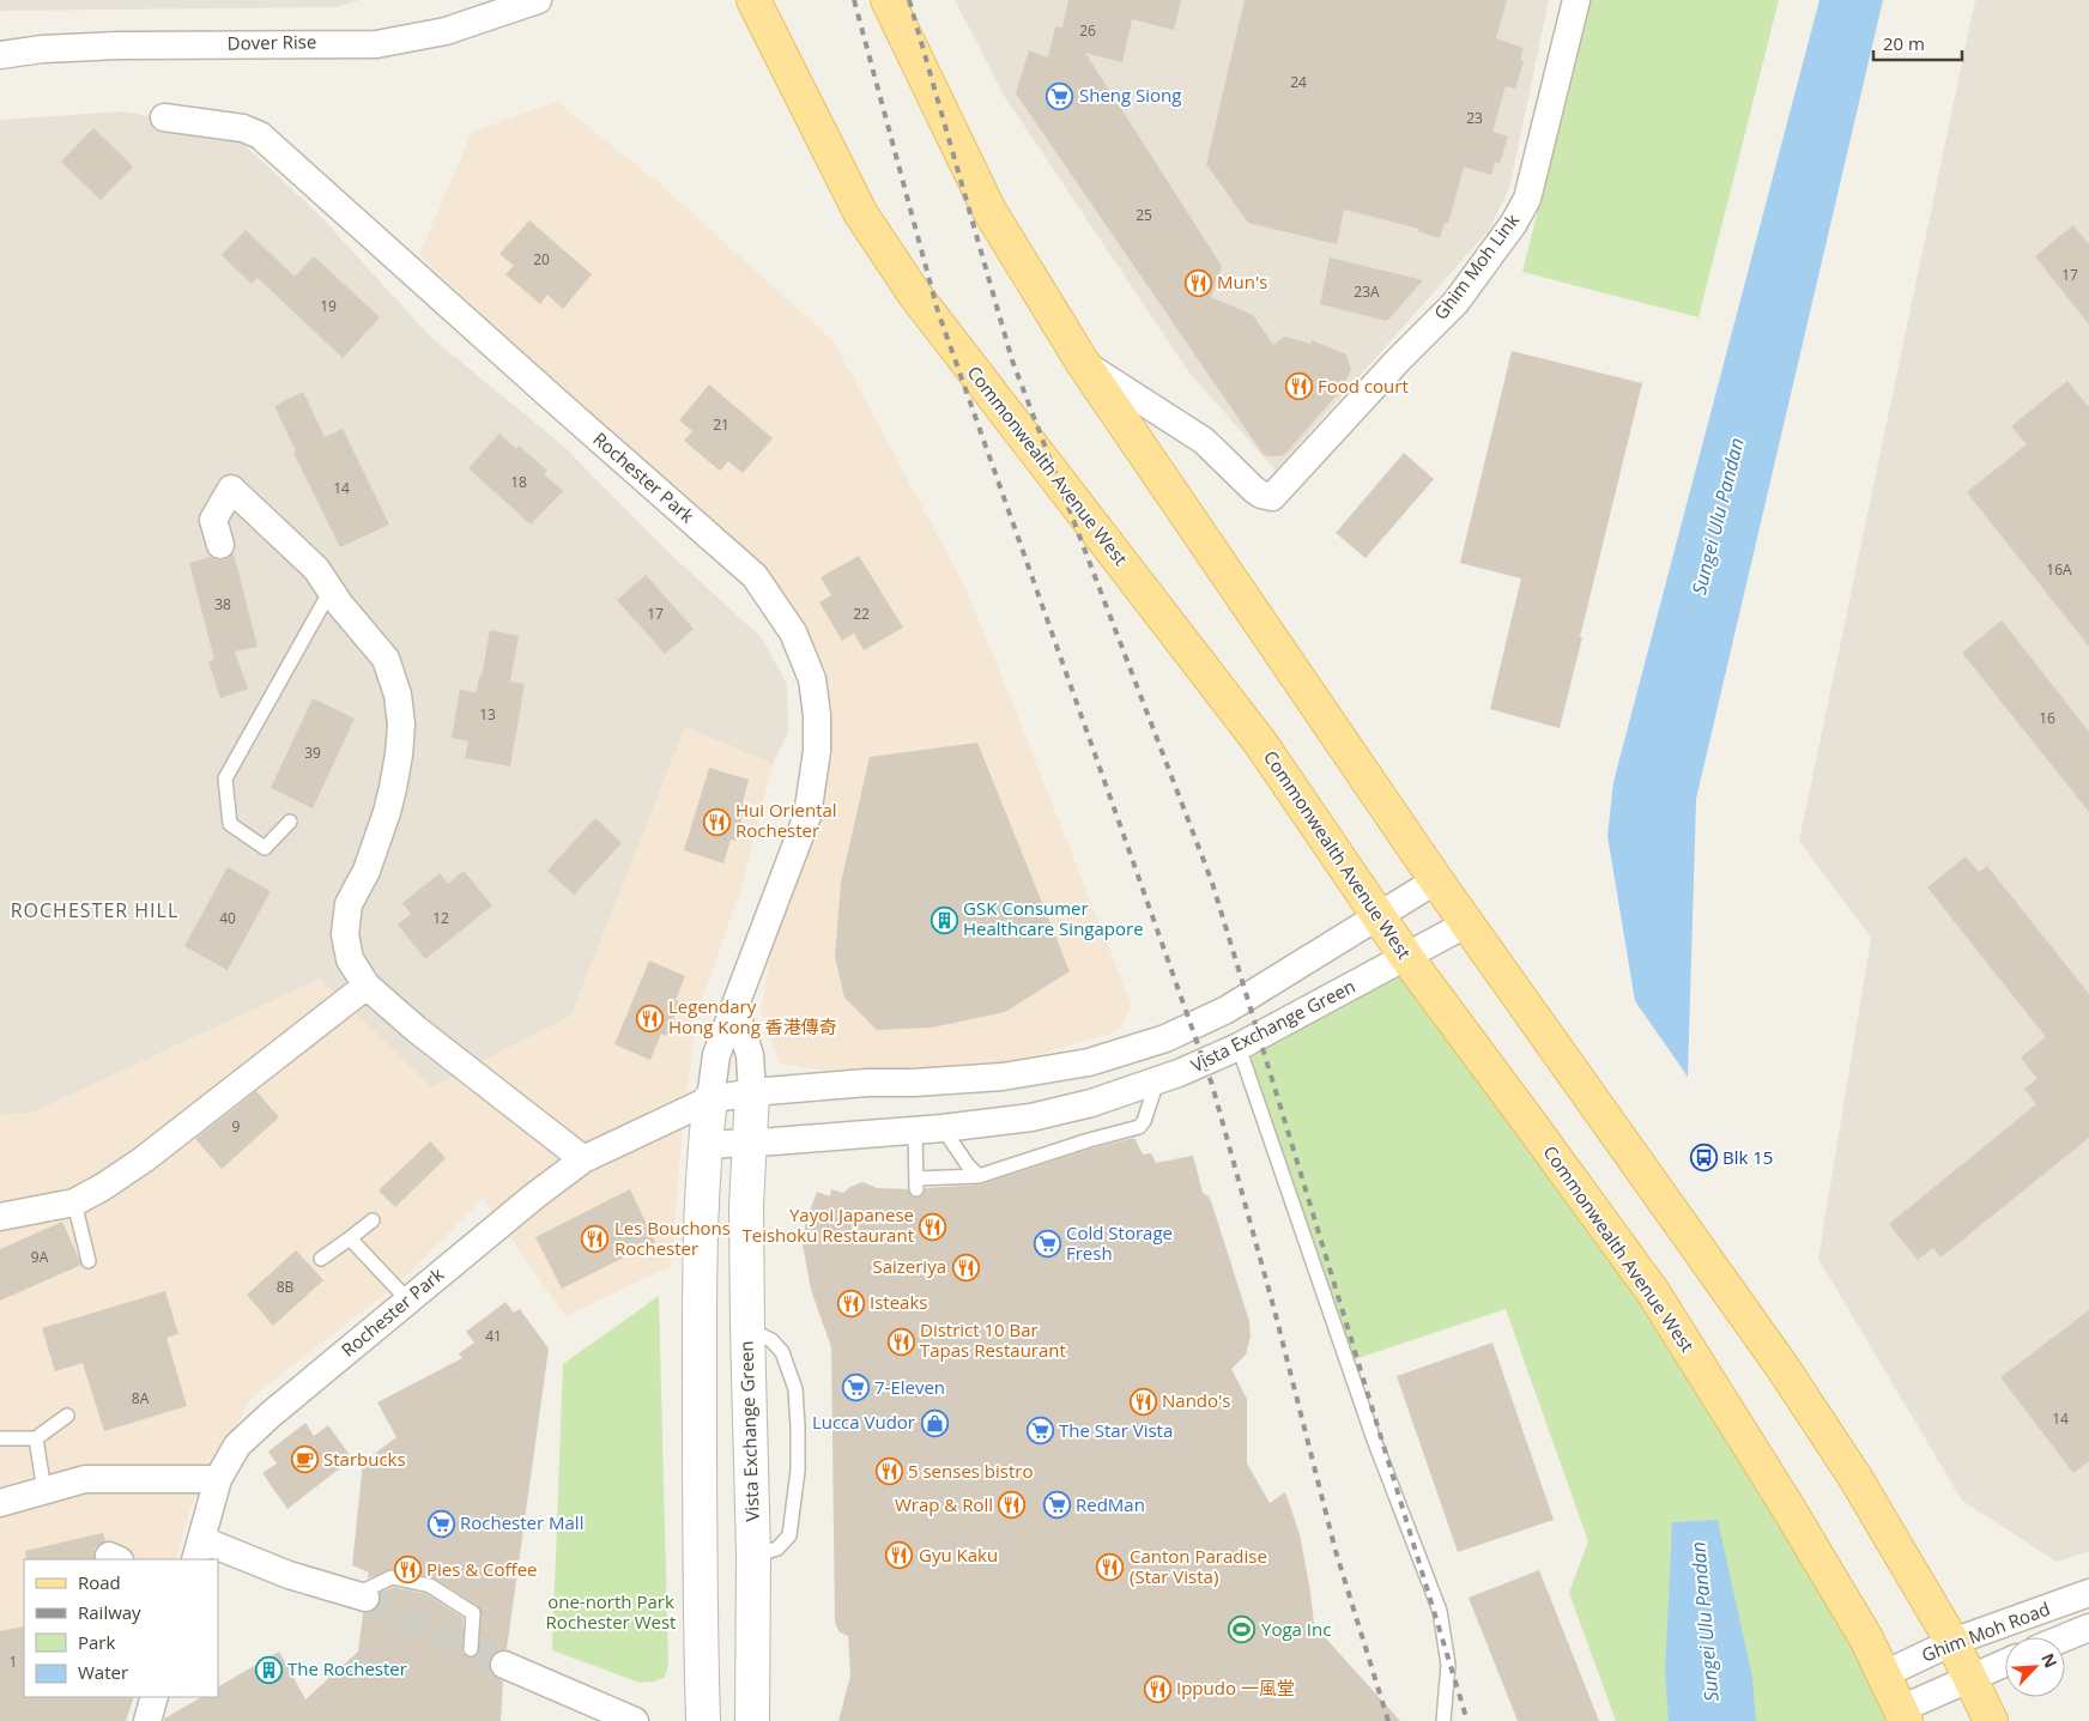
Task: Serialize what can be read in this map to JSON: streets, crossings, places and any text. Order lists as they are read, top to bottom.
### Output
{
  "streets": {
    "main road": ["Commonwealth Avenue West"],
    "street": [
      "Dover Rise",
      "Ghim Moh Link",
      "Rochester Park",
      "Vista Exchange Green",
      "Ghim Moh Road"
    ]
  },
  "crossings": [
    ["Commonwealth Avenue West", "Vista Exchange Green"],
    ["Commonwealth Avenue West", "Ghim Moh Road"],
    ["Rochester Park", "Vista Exchange Green"]
  ],
  "districts": ["ROCHESTER HILL"],
  "water": ["Sungei Ulu Pandan"],
  "parks": ["one-north Park Rochester West"],
  "places": {
    "supermarket": [
      "Sheng Siong",
      "Cold Storage Fresh",
      "7-Eleven",
      "The Star Vista",
      "RedMan",
      "Rochester Mall"
    ],
    "restaurant": [
      "Mun's",
      "Food court",
      "Hui Oriental Rochester",
      "Legendary Hong Kong 香港傳奇",
      "Yayoi Japanese Teishoku Restaurant",
      "Les Bouchons Rochester",
      "Saizeriya",
      "Isteaks",
      "District 10 Bar Tapas Restaurant",
      "Nando's",
      "5 senses bistro",
      "Wrap & Roll",
      "Gyu Kaku",
      "Canton Paradise (Star Vista)",
      "Pies & Coffee",
      "Ippudo 一風堂"
    ],
    "building": ["GSK Consumer Healthcare Singapore", "The Rochester"],
    "bus stop": ["Blk 15"],
    "shop": ["Lucca Vudor"],
    "cafe": ["Starbucks"],
    "sports": ["Yoga Inc"]
  },
  "house_numbers": [
    "26",
    "24",
    "23",
    "25",
    "20",
    "17",
    "23A",
    "19",
    "21",
    "18",
    "14",
    "16A",
    "38",
    "17",
    "22",
    "13",
    "16",
    "39",
    "40",
    "12",
    "9",
    "9A",
    "8B",
    "41",
    "8A",
    "14",
    "1"
  ],
  "legend": [
    "Road",
    "Railway",
    "Park",
    "Water"
  ],
  "scale_bar": "20 m",
  "north": "top right"
}
